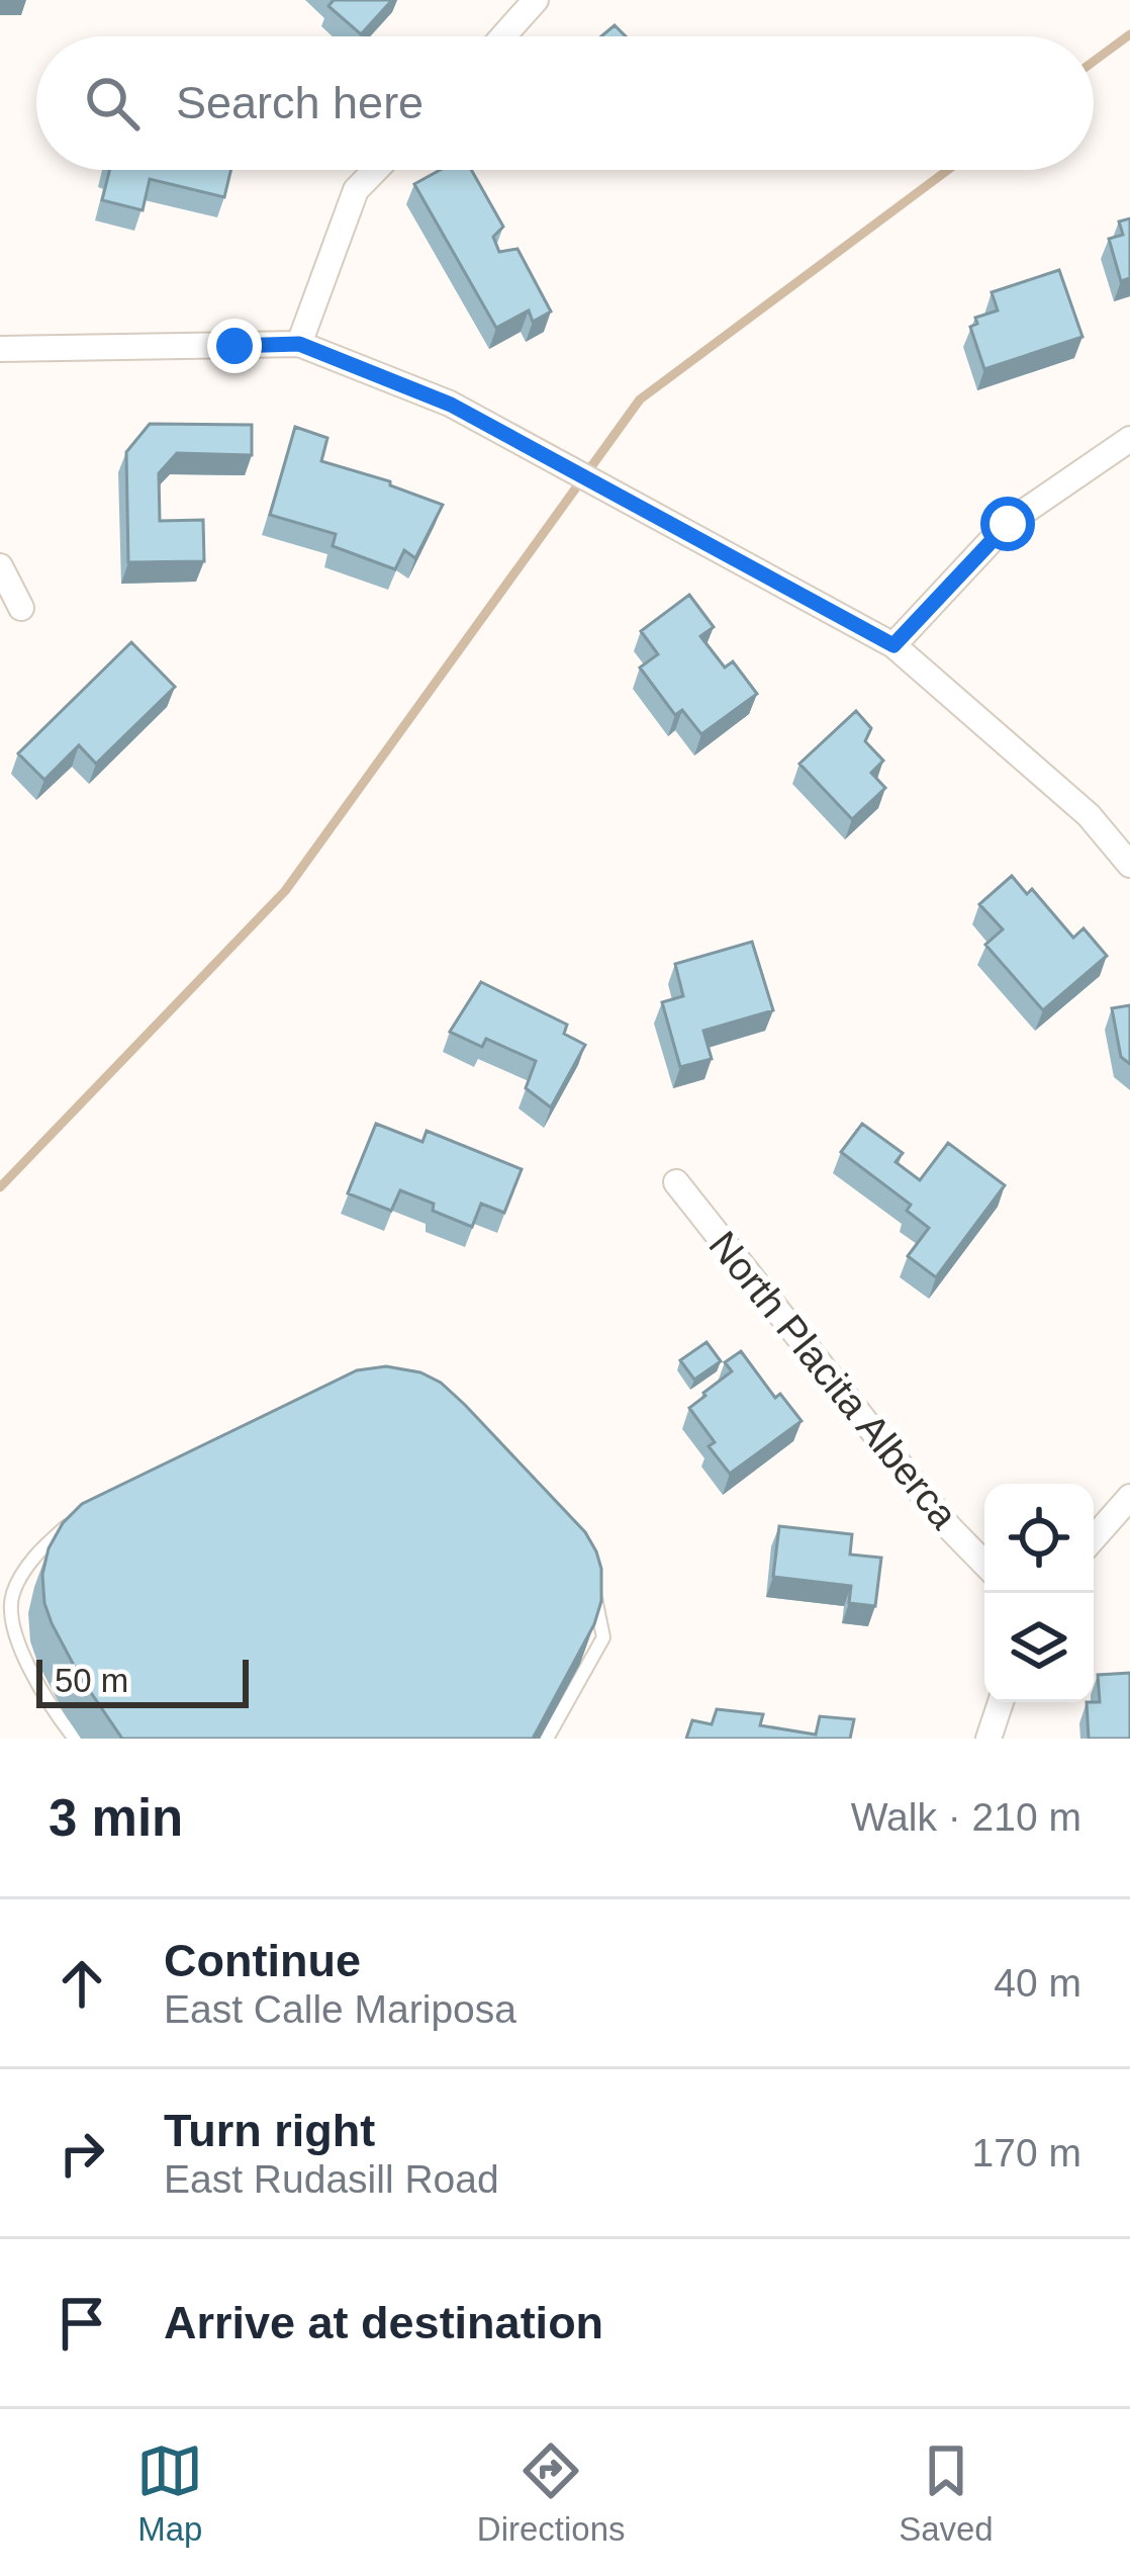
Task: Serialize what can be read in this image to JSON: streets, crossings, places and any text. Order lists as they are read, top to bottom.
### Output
{
  "streets": {
    "street": ["North Placita Alberca"]
  },
  "scale_bar": "50 m",
  "page": {
    "search": "Search here",
    "scale": "50 m",
    "heading": ["3 min", "Walk · 210 m"],
    "list": [
      ["Continue", "East Calle Mariposa", "40 m"],
      ["Turn right", "East Rudasill Road", "170 m"],
      "Arrive at destination"
    ],
    "nav": ["Map", "Directions", "Saved"]
  }
}
